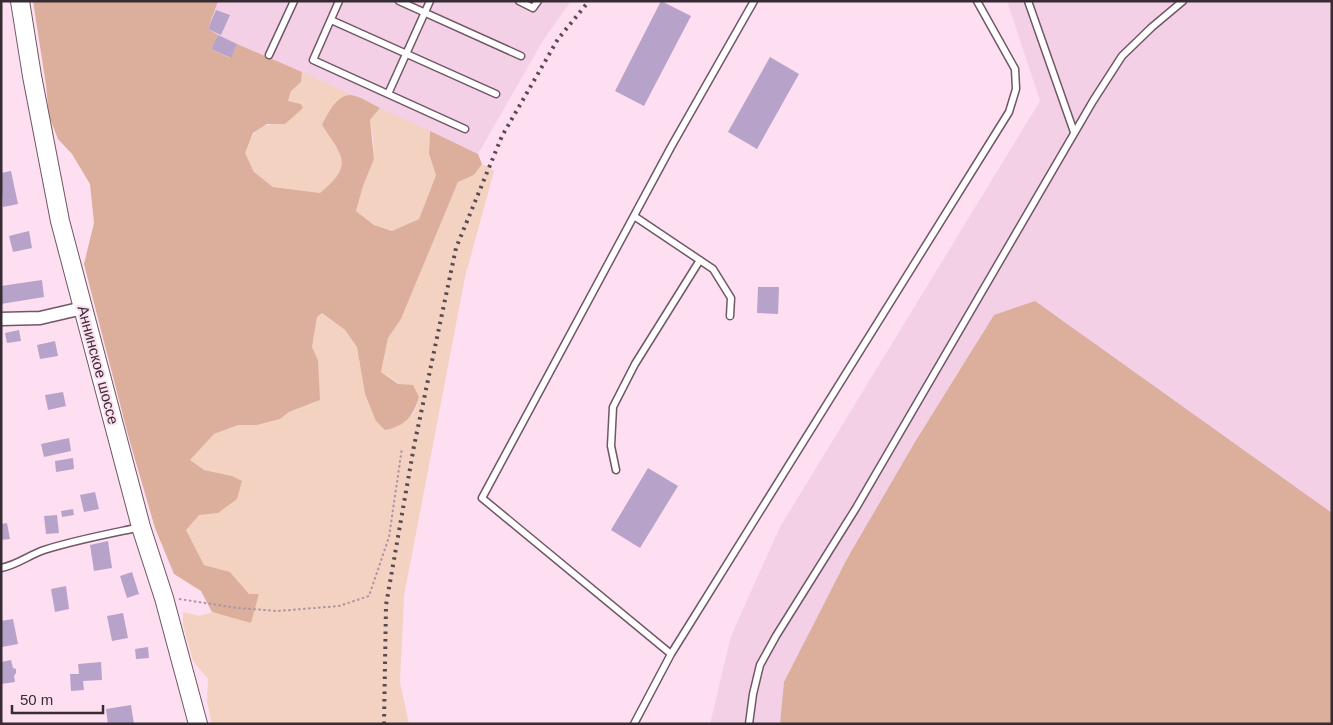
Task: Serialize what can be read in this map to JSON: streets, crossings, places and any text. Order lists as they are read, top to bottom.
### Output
{
  "streets": {
    "main road": ["Аннинское шоссе"]
  },
  "scale_bar": "50 m"
}
